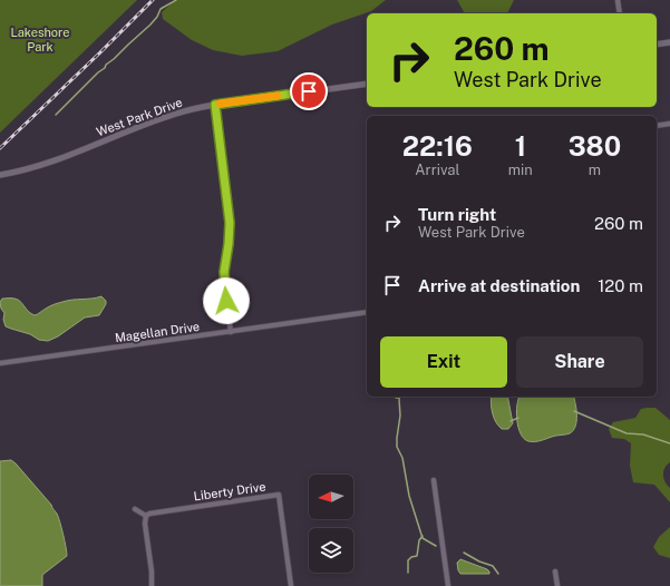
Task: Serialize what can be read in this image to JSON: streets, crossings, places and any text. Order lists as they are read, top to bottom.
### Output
{
  "streets": {
    "street": ["West Park Drive", "Magellan Drive", "Liberty Drive"]
  },
  "parks": ["Lakeshore Park"],
  "north": "left",
  "page": {
    "turn": ["260 m", "West Park Drive"],
    "eta": [
      "22:16",
      "Arrival",
      "1",
      "min",
      "380",
      "m"
    ],
    "list": [
      {
        "name": "Turn right",
        "note": "West Park Drive",
        "value": "260 m"
      },
      {
        "name": "Arrive at destination",
        "value": "120 m"
      }
    ],
    "buttons": ["Exit", "Share"]
  }
}
